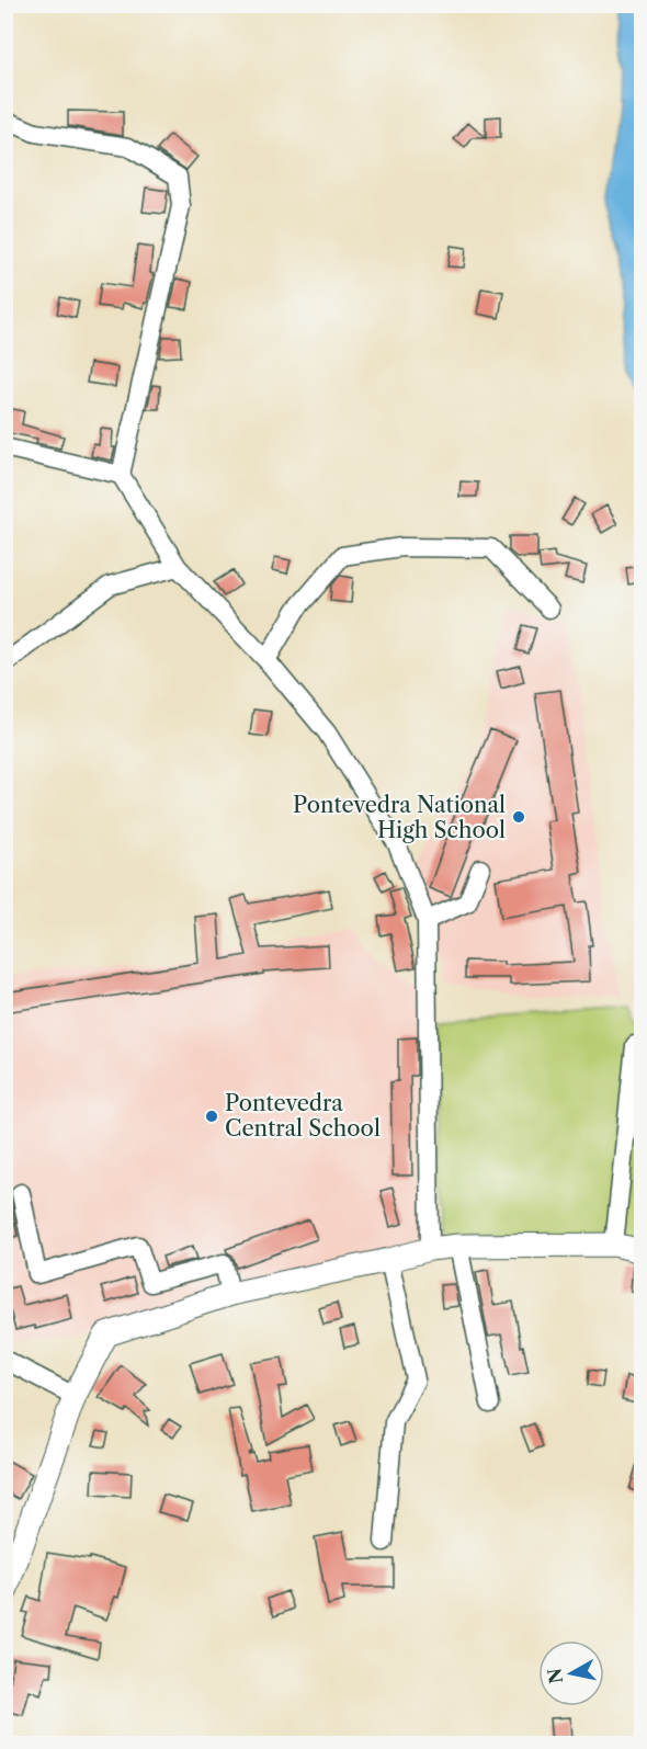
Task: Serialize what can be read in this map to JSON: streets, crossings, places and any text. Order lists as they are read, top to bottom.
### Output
{
  "places": ["Pontevedra National High School", "Pontevedra Central School"],
  "north": "left"
}
